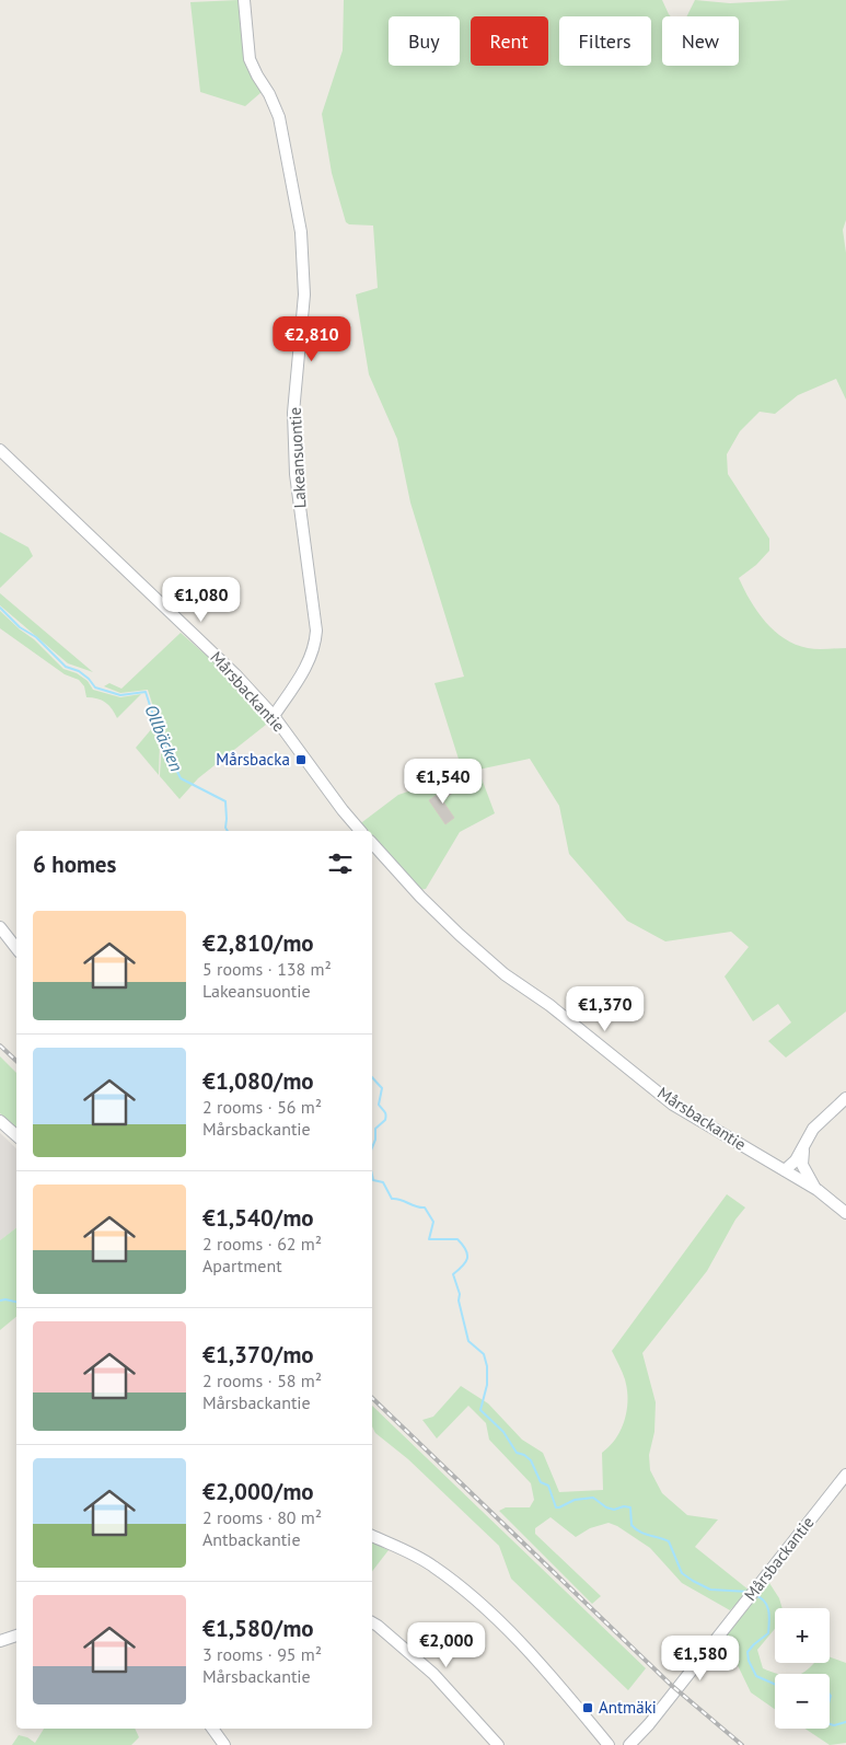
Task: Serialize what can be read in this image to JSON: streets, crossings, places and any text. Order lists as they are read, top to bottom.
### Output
{
  "streets": {
    "street": ["Lakeansuontie", "Mårsbackantie"]
  },
  "crossings": [
    ["Lakeansuontie", "Mårsbackantie"]
  ],
  "water": ["Ollbäcken"],
  "places": {
    "transit": ["Mårsbacka", "Antmäki"]
  },
  "page": {
    "chip": [
      "Buy",
      "Rent",
      "Filters",
      "New"
    ],
    "price": [
      "€2,810",
      "€1,080",
      "€1,540",
      "€1,370",
      "€2,000",
      "€1,580"
    ],
    "heading": "6 homes",
    "list": [
      {
        "name": "€2,810/mo",
        "note": "5 rooms · 138 m² · Lakeansuontie"
      },
      {
        "name": "€1,080/mo",
        "note": "2 rooms · 56 m² · Mårsbackantie"
      },
      {
        "name": "€1,540/mo",
        "note": "2 rooms · 62 m² · Apartment"
      },
      {
        "name": "€1,370/mo",
        "note": "2 rooms · 58 m² · Mårsbackantie"
      },
      {
        "name": "€2,000/mo",
        "note": "2 rooms · 80 m² · Antbackantie"
      },
      {
        "name": "€1,580/mo",
        "note": "3 rooms · 95 m² · Mårsbackantie"
      }
    ],
    "map_buttons": ["+", "−"]
  }
}
